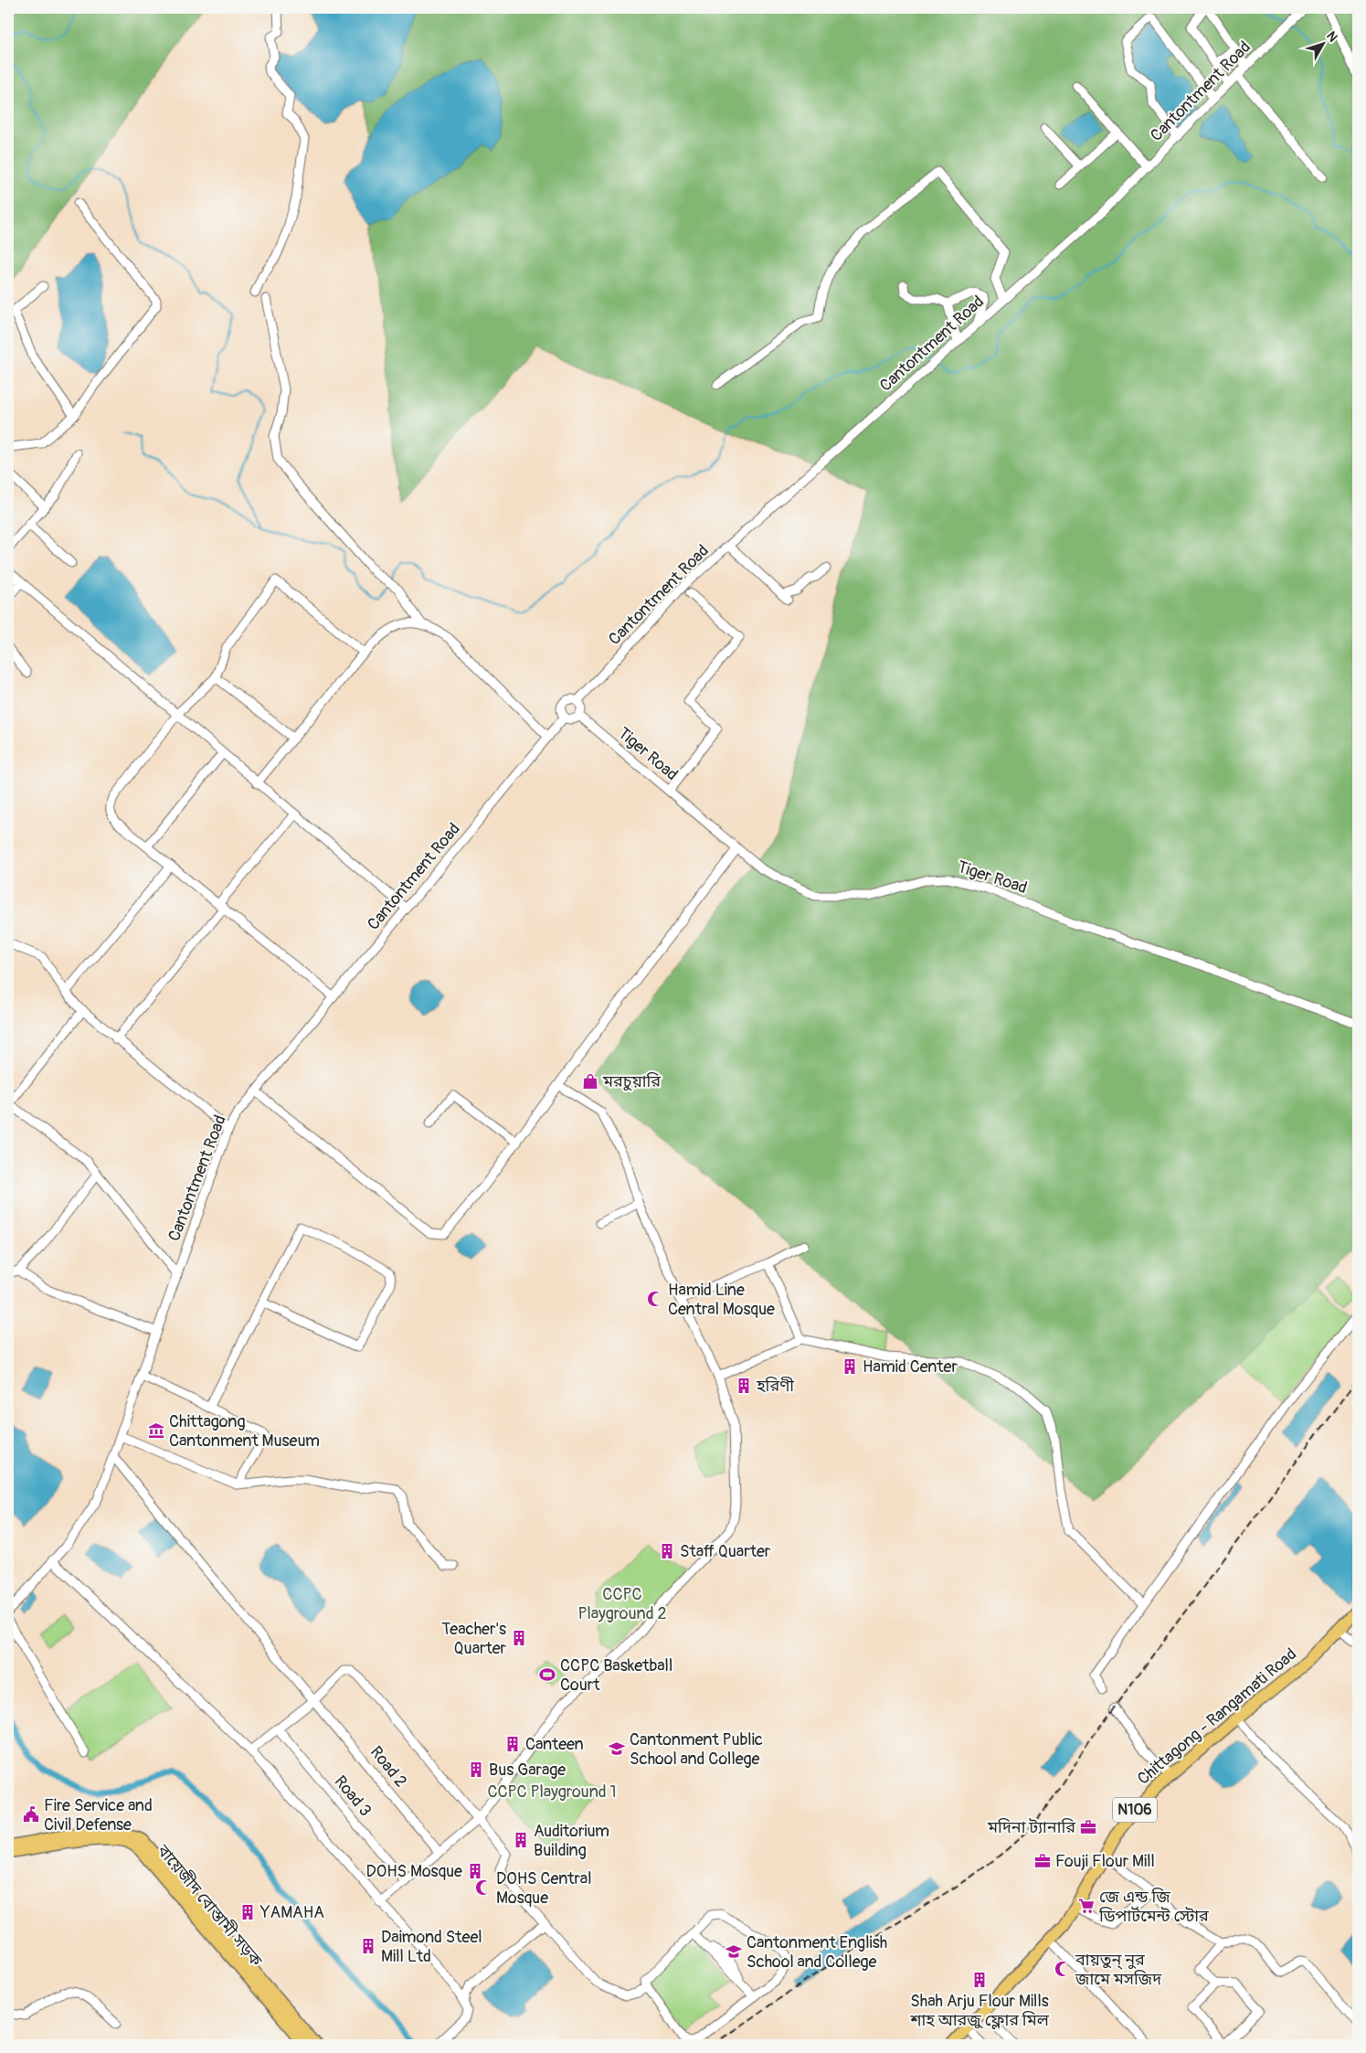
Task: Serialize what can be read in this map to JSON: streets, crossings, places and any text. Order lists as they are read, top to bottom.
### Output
{
  "streets": {
    "highway": ["Chittagong - Rangamati Road", "N106"],
    "main road": ["বায়েজীদ বোস্তামী সড়ক"],
    "street": [
      "Cantontment Road",
      "Tiger Road",
      "Road 2",
      "Road 3"
    ]
  },
  "crossings": [
    ["Cantontment Road", "Tiger Road"],
    ["Cantontment Road", "Road 2"]
  ],
  "parks": ["CCPC Playground 2", "CCPC Playground 1"],
  "places": {
    "shop": ["মরচুয়ারি"],
    "mosque": ["Hamid Line Central Mosque", "DOHS Central Mosque", "বায়তুন্ নুর জামে মসজিদ"],
    "building": [
      "Hamid Center",
      "হরিণী",
      "Staff Quarter",
      "Teacher's Quarter",
      "Canteen",
      "Bus Garage",
      "Auditorium Building",
      "DOHS Mosque",
      "YAMAHA",
      "Daimond Steel Mill Ltd",
      "Shah Arju Flour Mills শাহ আরজু ফ্লোর মিল"
    ],
    "museum": ["Chittagong Cantonment Museum"],
    "sports": ["CCPC Basketball Court"],
    "school or university": ["Cantonment Public School and College", "Cantonment English School and College"],
    "public building": ["Fire Service and Civil Defense"],
    "office": ["মদিনা ট্যানারি", "Fouji Flour Mill"],
    "supermarket": ["জে এন্ড জি ডিপার্টমেন্ট স্টোর"]
  },
  "north": "top right"
}
